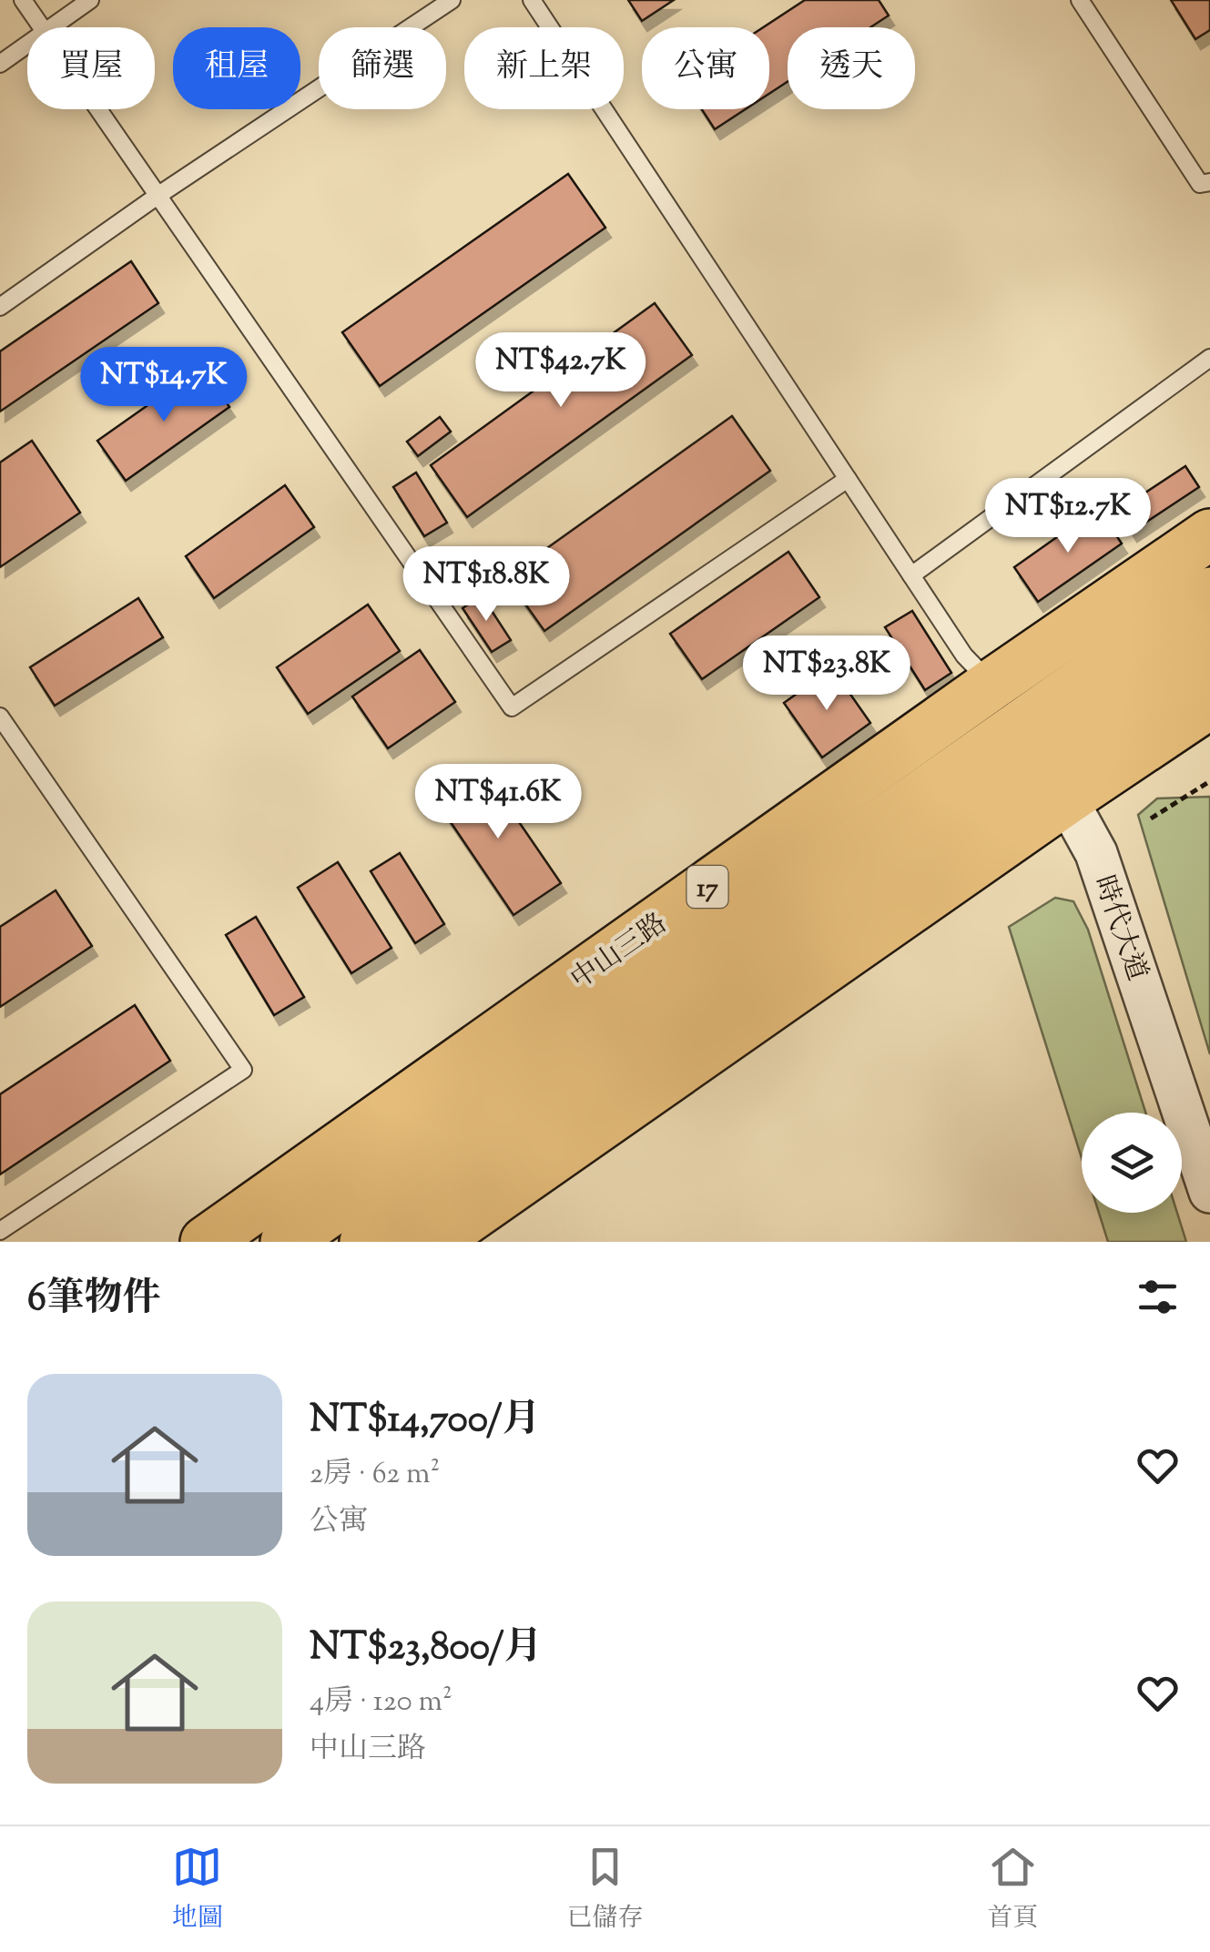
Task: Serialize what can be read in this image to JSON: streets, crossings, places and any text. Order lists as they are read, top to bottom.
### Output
{
  "streets": {
    "main road": ["17", "中山三路"],
    "street": ["時代大道"]
  },
  "crossings": [
    ["時代大道", "中山三路"]
  ],
  "page": {
    "chip": [
      "買屋",
      "租屋",
      "篩選",
      "新上架",
      "公寓",
      "透天"
    ],
    "price": [
      "NT$42.7K",
      "NT$14.7K",
      "NT$12.7K",
      "NT$18.8K",
      "NT$23.8K",
      "NT$41.6K"
    ],
    "heading": "6筆物件",
    "list": [
      {
        "name": "NT$14,700/月",
        "note": "2房 · 62 m² · 公寓"
      },
      {
        "name": "NT$23,800/月",
        "note": "4房 · 120 m² · 中山三路"
      }
    ],
    "tabs": ["地圖", "已儲存", "首頁"]
  }
}
